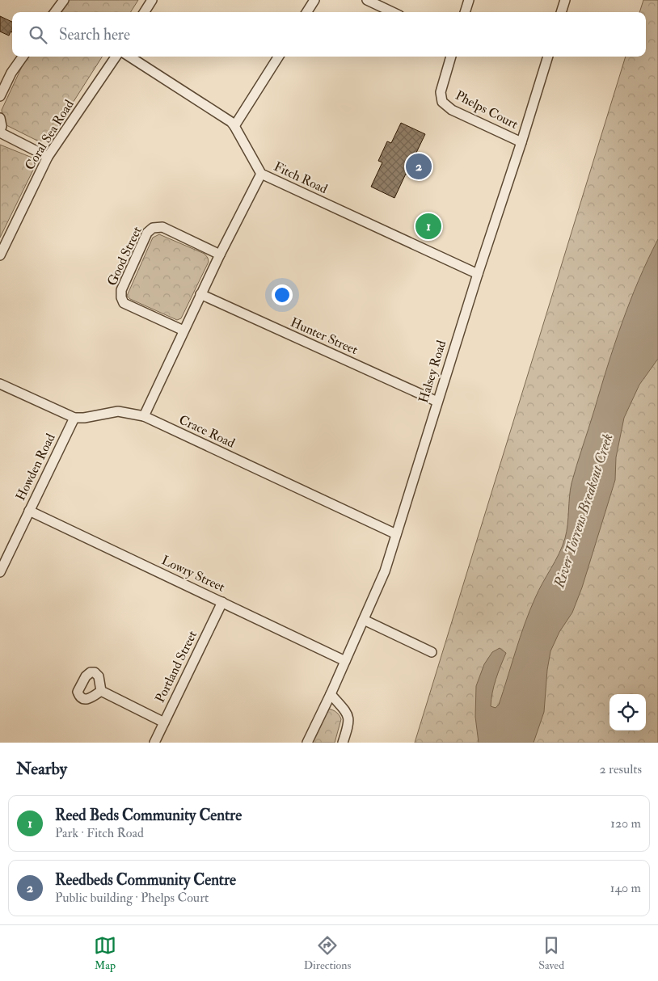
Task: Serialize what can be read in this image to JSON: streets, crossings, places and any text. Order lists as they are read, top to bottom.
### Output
{
  "streets": {
    "street": [
      "Phelps Court",
      "Coral Sea Road",
      "Fitch Road",
      "Good Street",
      "Hunter Street",
      "Halsey Road",
      "Crace Road",
      "Howden Road",
      "Lowry Street",
      "Portland Street"
    ]
  },
  "crossings": [
    ["Phelps Court", "Halsey Road"],
    ["Fitch Road", "Halsey Road"],
    ["Hunter Street", "Halsey Road"],
    ["Halsey Road", "Crace Road"],
    ["Halsey Road", "Lowry Street"],
    ["Crace Road", "Howden Road"],
    ["Howden Road", "Lowry Street"],
    ["Lowry Street", "Portland Street"]
  ],
  "water": ["River Torrens Breakout Creek"],
  "page": {
    "search": "Search here",
    "pins": ["2", "1"],
    "heading": ["Nearby", "2 results"],
    "list": [
      {
        "mark": "1",
        "name": "Reed Beds Community Centre",
        "note": "Park · Fitch Road",
        "value": "120 m"
      },
      {
        "mark": "2",
        "name": "Reedbeds Community Centre",
        "note": "Public building · Phelps Court",
        "value": "140 m"
      }
    ],
    "nav": ["Map", "Directions", "Saved"]
  }
}
